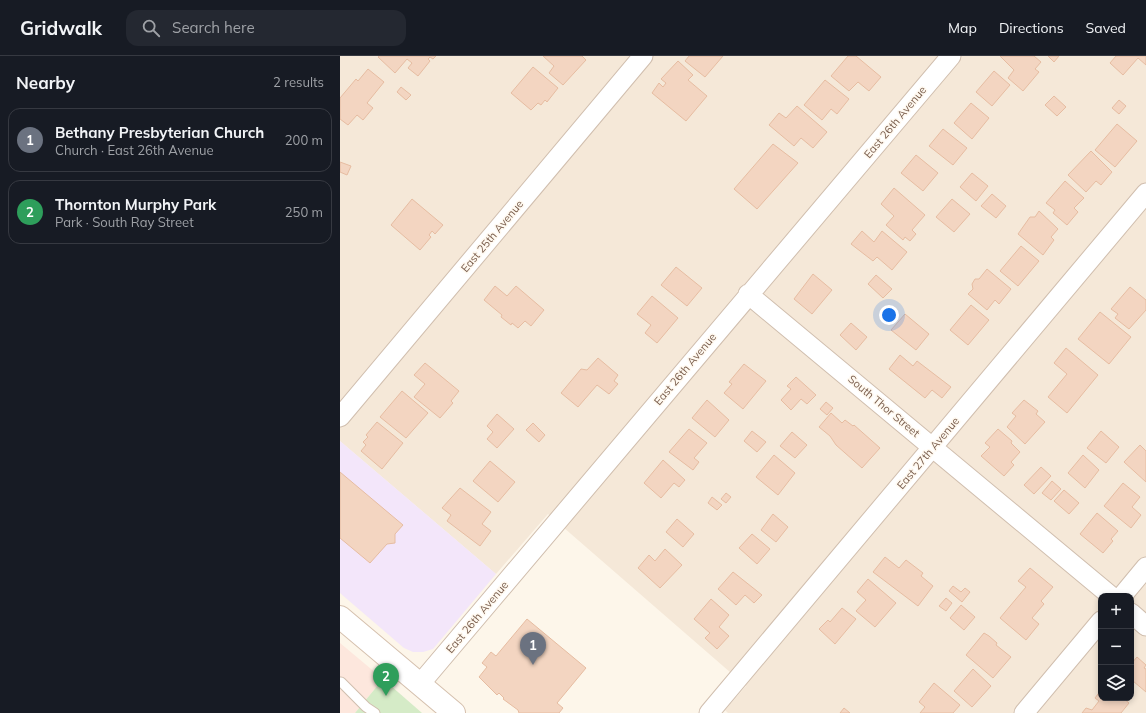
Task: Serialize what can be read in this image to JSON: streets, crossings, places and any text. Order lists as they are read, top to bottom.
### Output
{
  "streets": {
    "street": [
      "East 26th Avenue",
      "East 25th Avenue",
      "South Thor Street",
      "East 27th Avenue"
    ]
  },
  "crossings": [
    ["East 26th Avenue", "South Thor Street"],
    ["South Thor Street", "East 27th Avenue"]
  ],
  "page": {
    "header": "Gridwalk",
    "search": "Search here",
    "nav": ["Map", "Directions", "Saved"],
    "heading": ["Nearby", "2 results"],
    "list": [
      {
        "mark": "1",
        "name": "Bethany Presbyterian Church",
        "note": "Church · East 26th Avenue",
        "value": "200 m"
      },
      {
        "mark": "2",
        "name": "Thornton Murphy Park",
        "note": "Park · South Ray Street",
        "value": "250 m"
      }
    ],
    "map_buttons": ["+", "−"],
    "pins": ["1", "2"]
  }
}
